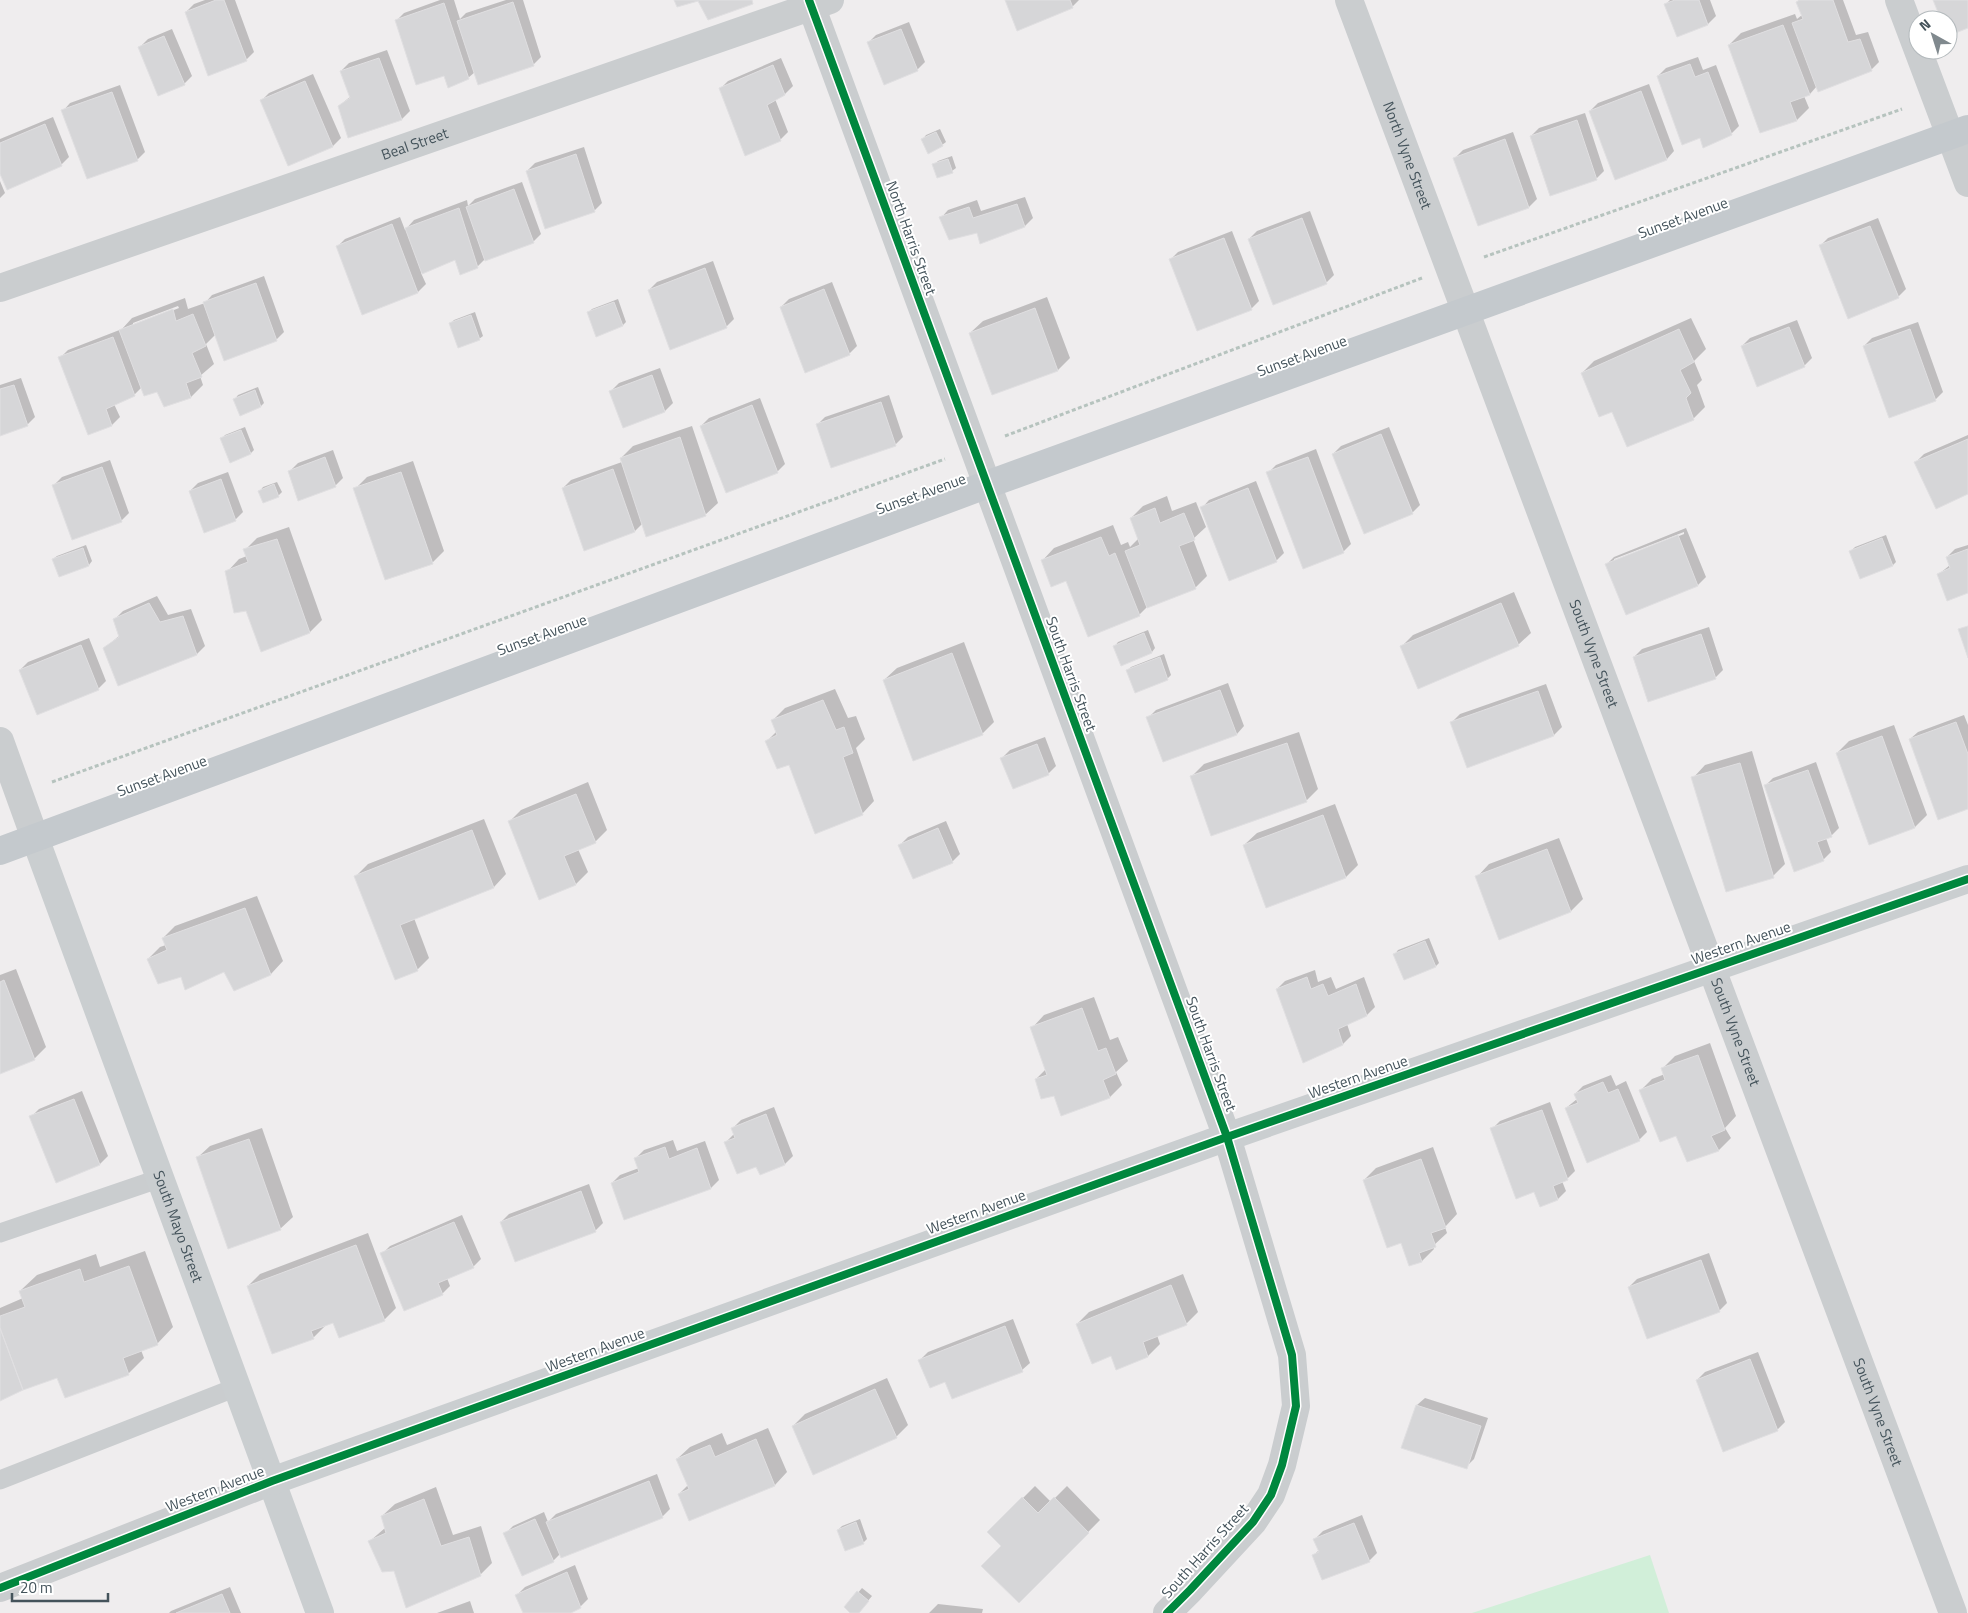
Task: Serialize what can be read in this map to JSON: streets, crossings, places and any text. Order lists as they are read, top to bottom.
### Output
{
  "streets": {
    "main road": ["Sunset Avenue"],
    "street": [
      "Beal Street",
      "North Vyne Street",
      "North Harris Street",
      "South Vyne Street",
      "South Harris Street",
      "Western Avenue",
      "South Mayo Street"
    ]
  },
  "crossings": [
    ["Beal Street", "North Harris Street"],
    ["North Vyne Street", "Sunset Avenue"],
    ["North Vyne Street", "South Vyne Street"],
    ["Sunset Avenue", "North Harris Street"],
    ["Sunset Avenue", "South Vyne Street"],
    ["Sunset Avenue", "South Harris Street"],
    ["Sunset Avenue", "South Mayo Street"],
    ["North Harris Street", "South Harris Street"],
    ["South Vyne Street", "Western Avenue"],
    ["South Harris Street", "Western Avenue"],
    ["Western Avenue", "South Mayo Street"]
  ],
  "scale_bar": "20 m",
  "north": "top left"
}
